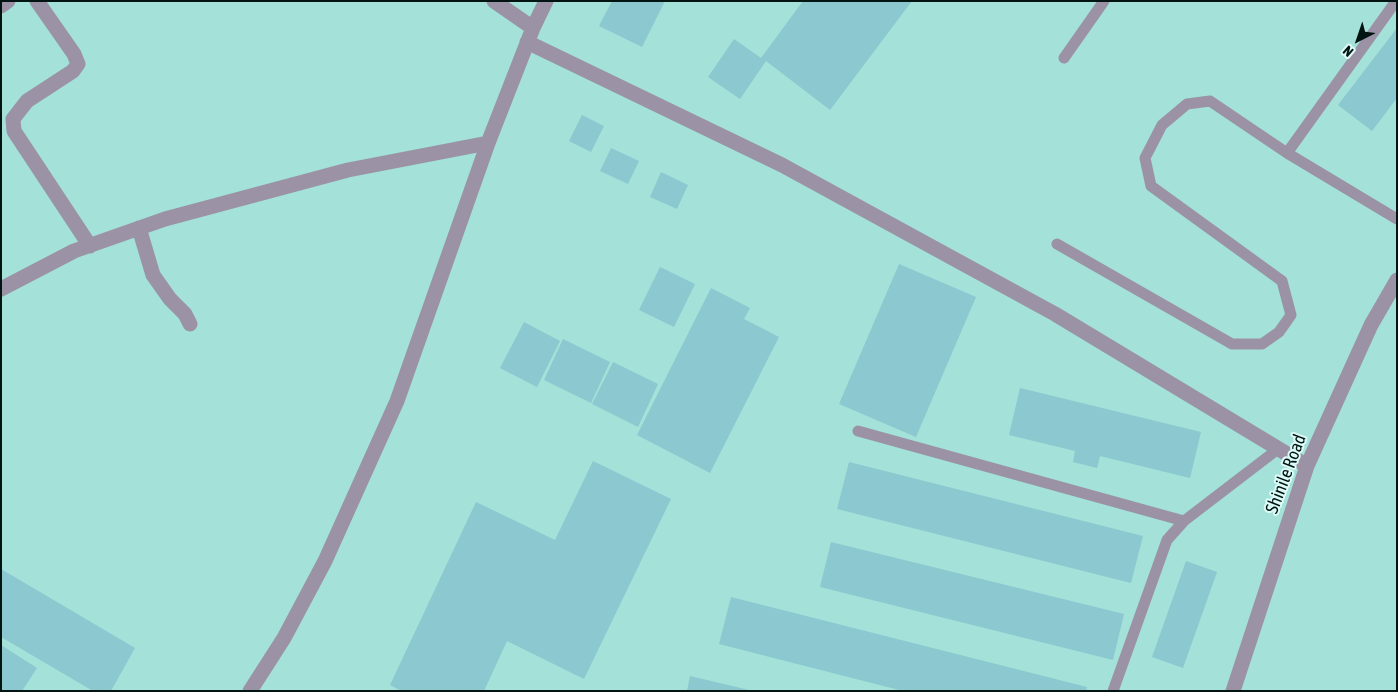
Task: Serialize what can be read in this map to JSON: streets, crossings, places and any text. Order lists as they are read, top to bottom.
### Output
{
  "streets": {
    "street": ["Shinile Road"]
  },
  "north": "bottom left"
}
